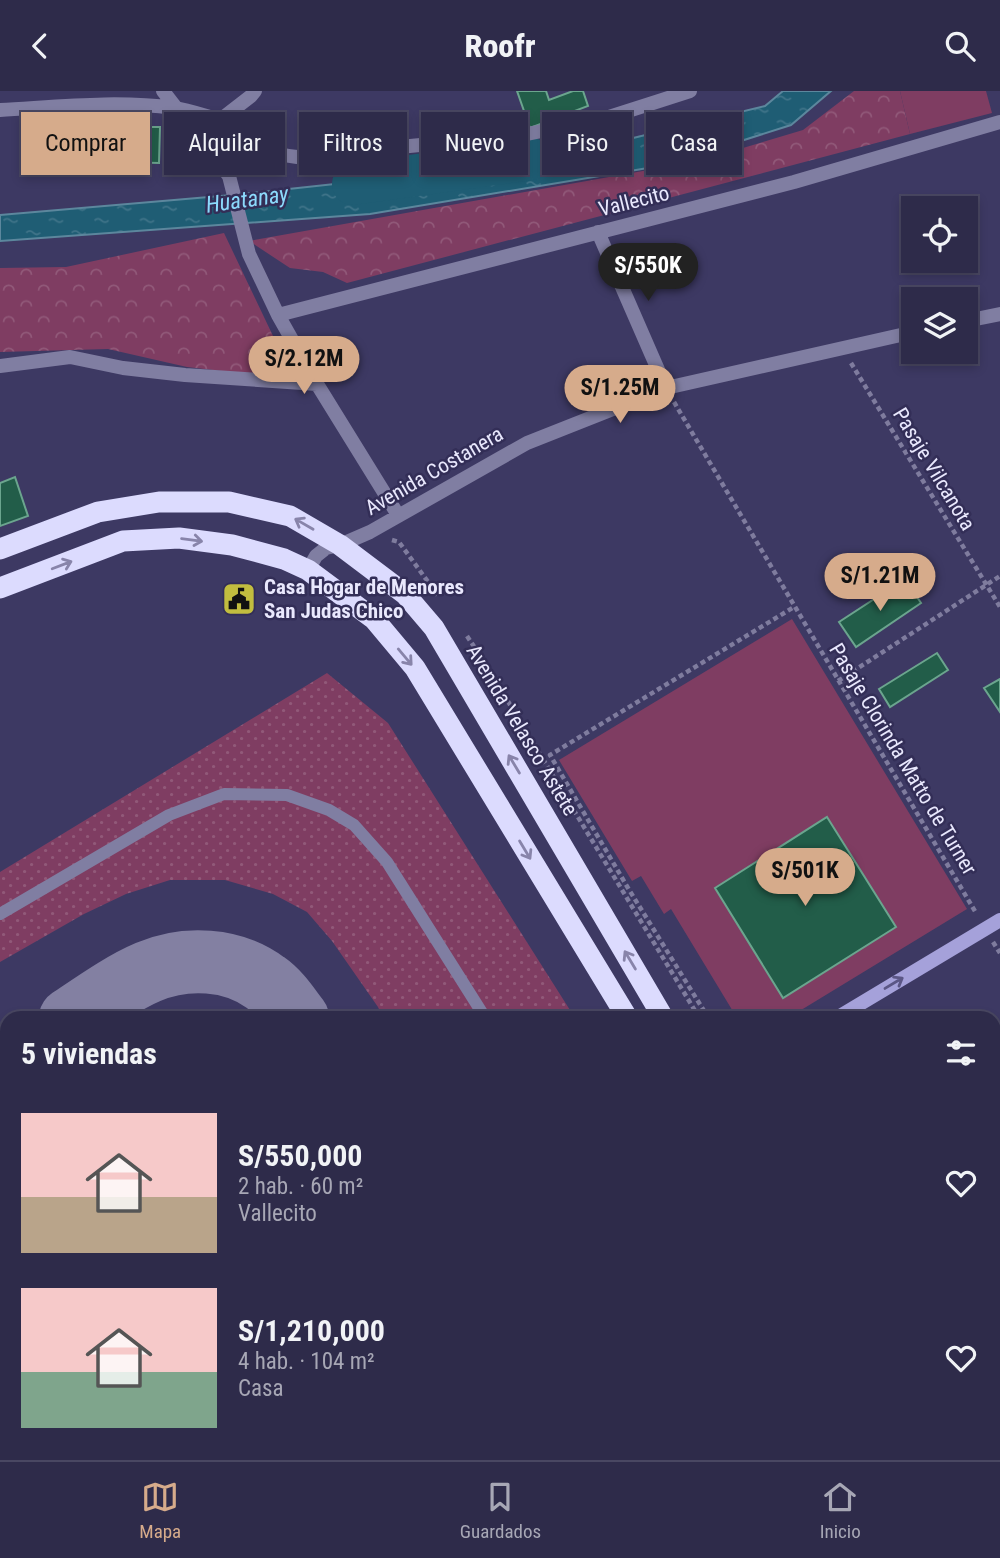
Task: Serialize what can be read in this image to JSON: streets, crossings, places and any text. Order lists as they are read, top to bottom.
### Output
{
  "streets": {
    "highway": ["Avenida Velasco Astete"],
    "street": ["Vallecito", "Avenida Costanera"],
    "path": ["Pasaje Vilcanota", "Pasaje Clorinda Matto de Turner"]
  },
  "crossings": [
    ["Pasaje Vilcanota", "Avenida Costanera"],
    ["Avenida Costanera", "Avenida Velasco Astete"],
    ["Avenida Costanera", "Pasaje Clorinda Matto de Turner"]
  ],
  "water": ["Huatanay"],
  "places": {
    "public building": ["Casa Hogar de Menores San Judas Chico"]
  },
  "page": {
    "header": "Roofr",
    "chip": [
      "Comprar",
      "Alquilar",
      "Filtros",
      "Nuevo",
      "Piso",
      "Casa"
    ],
    "price": [
      "S/550K",
      "S/2.12M",
      "S/1.25M",
      "S/1.21M",
      "S/501K"
    ],
    "heading": "5 viviendas",
    "list": [
      {
        "name": "S/550,000",
        "note": "2 hab. · 60 m² · Vallecito"
      },
      {
        "name": "S/1,210,000",
        "note": "4 hab. · 104 m² · Casa"
      }
    ],
    "tabs": ["Mapa", "Guardados", "Inicio"]
  }
}
